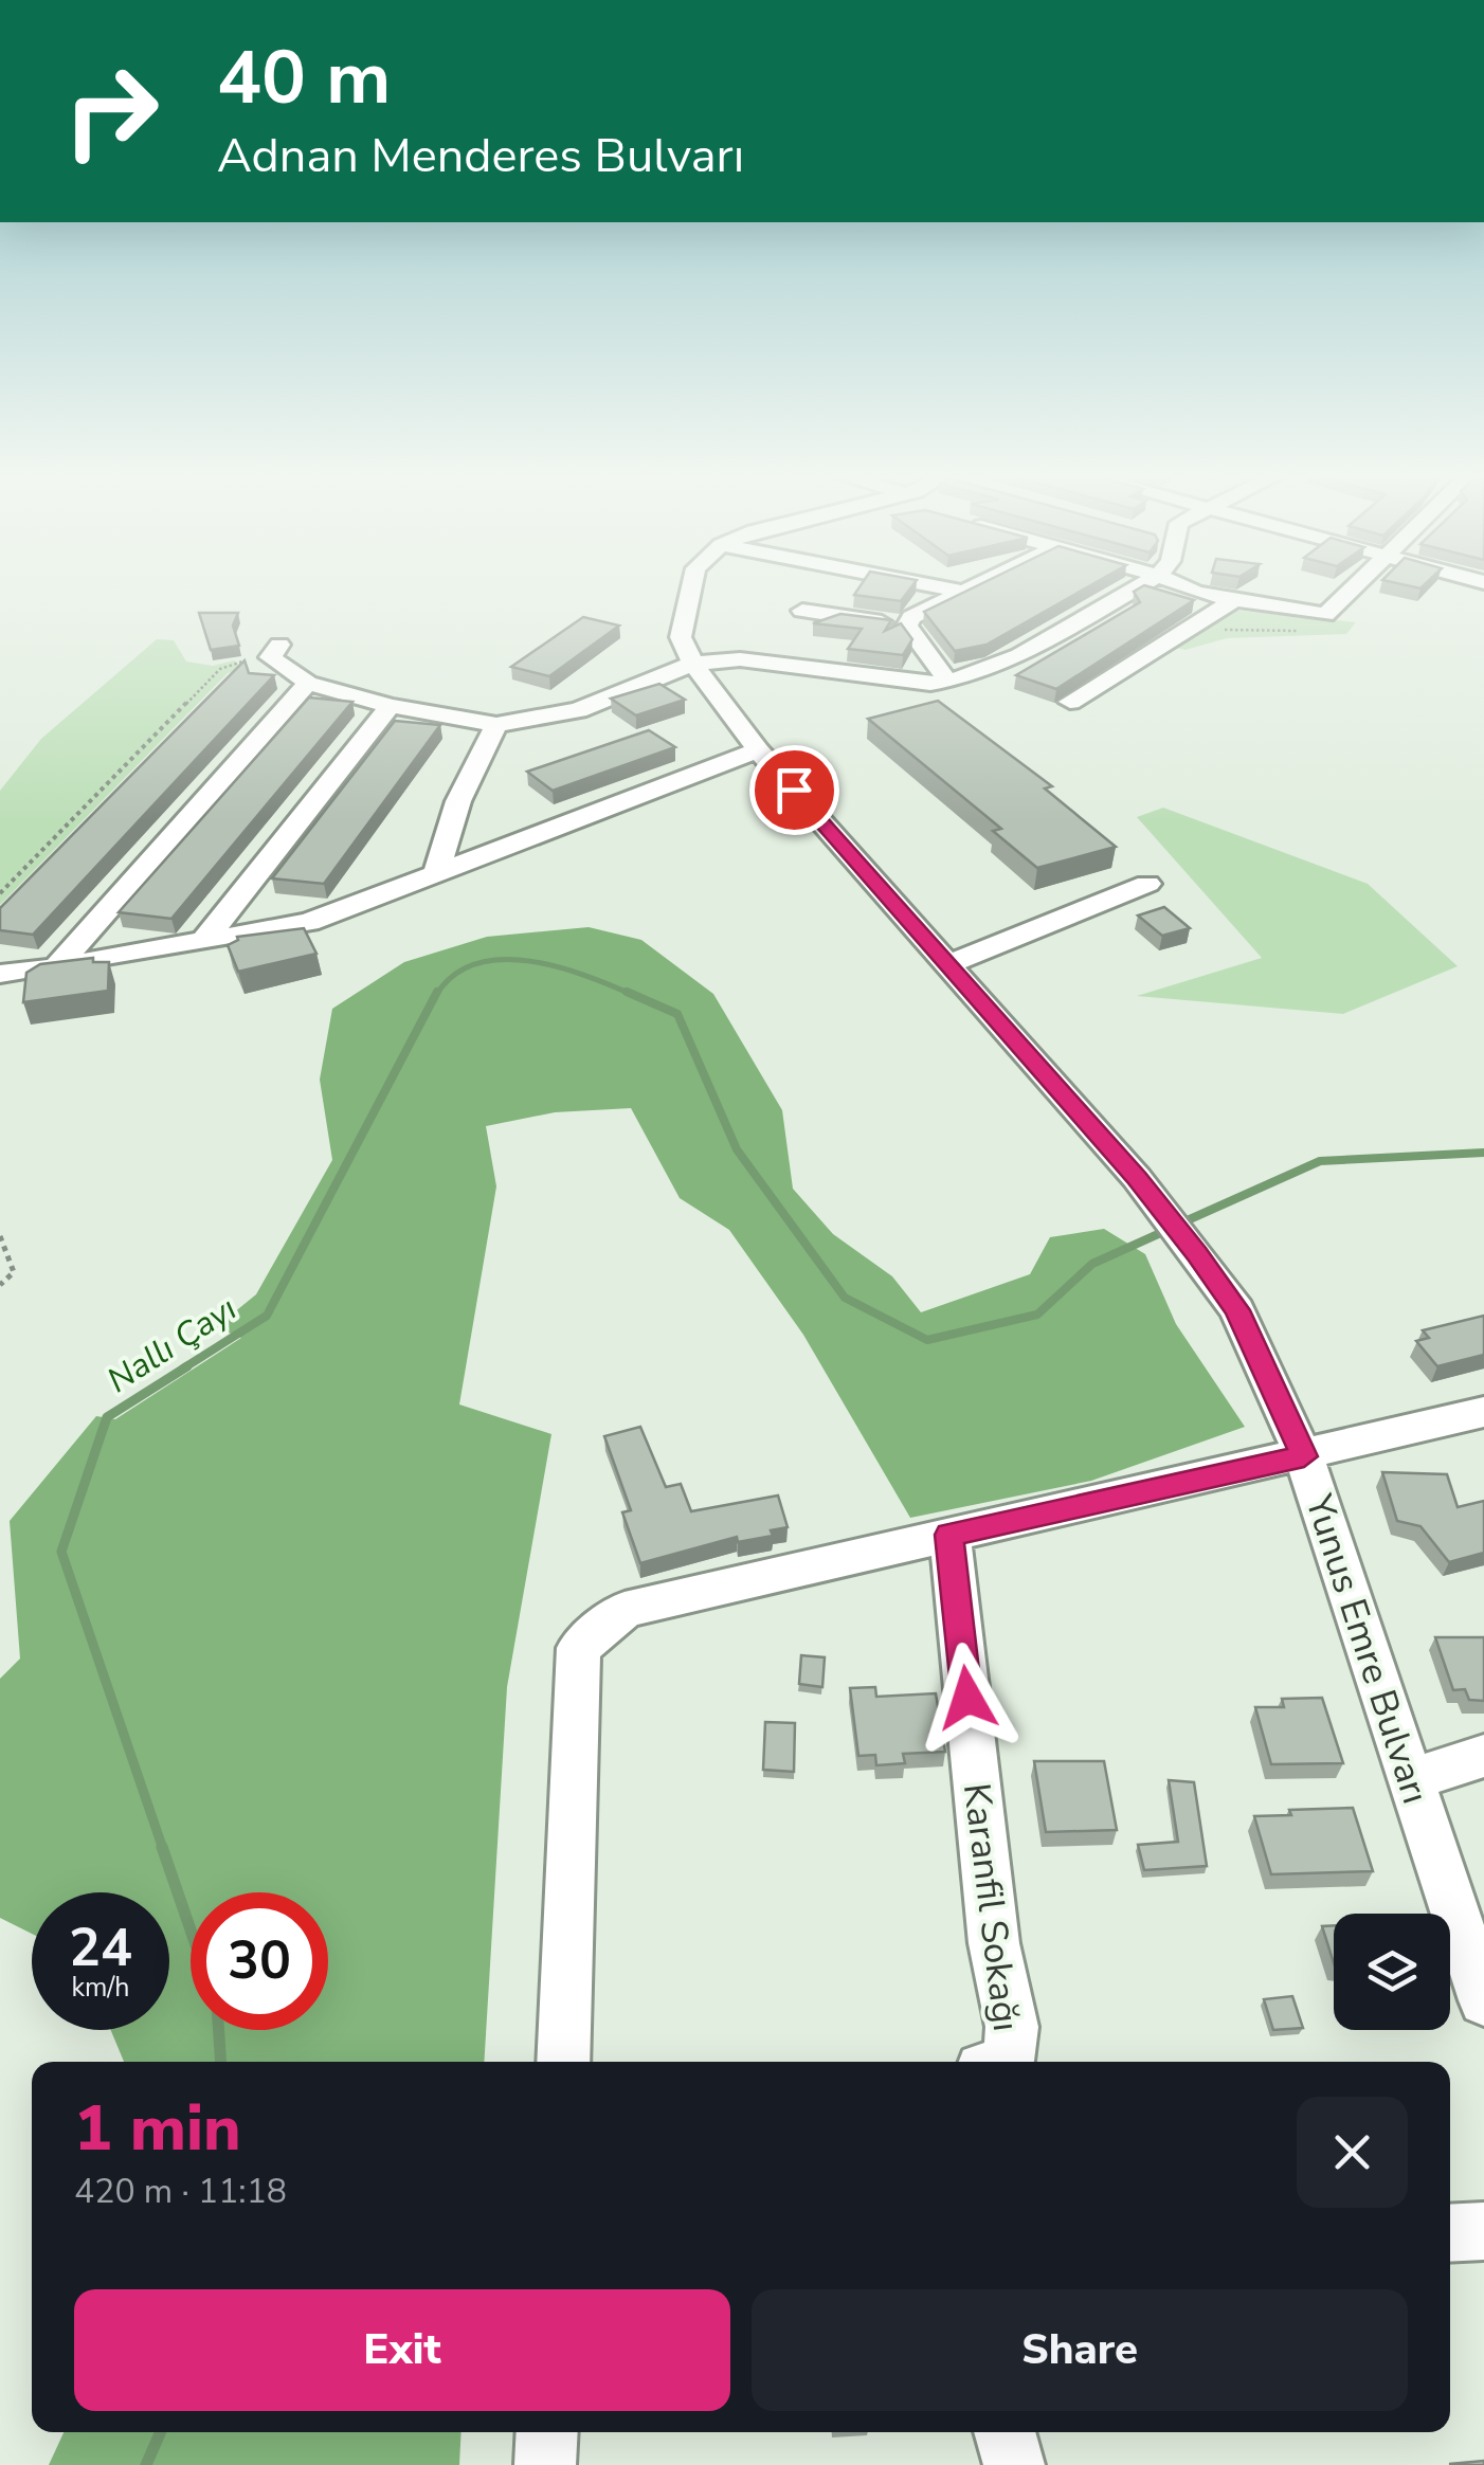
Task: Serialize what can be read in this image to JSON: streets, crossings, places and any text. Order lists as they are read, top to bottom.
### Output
{
  "streets": {
    "street": ["Yunus Emre Bulvarı", "Karanfil Sokağı"]
  },
  "water": ["Nallı Çayı"],
  "page": {
    "turn": ["40 m", "Adnan Menderes Bulvarı"],
    "speed": "24 km/h",
    "limit": "30",
    "heading": ["1 min", "420 m · 11:18"],
    "buttons": ["Exit", "Share"]
  }
}
